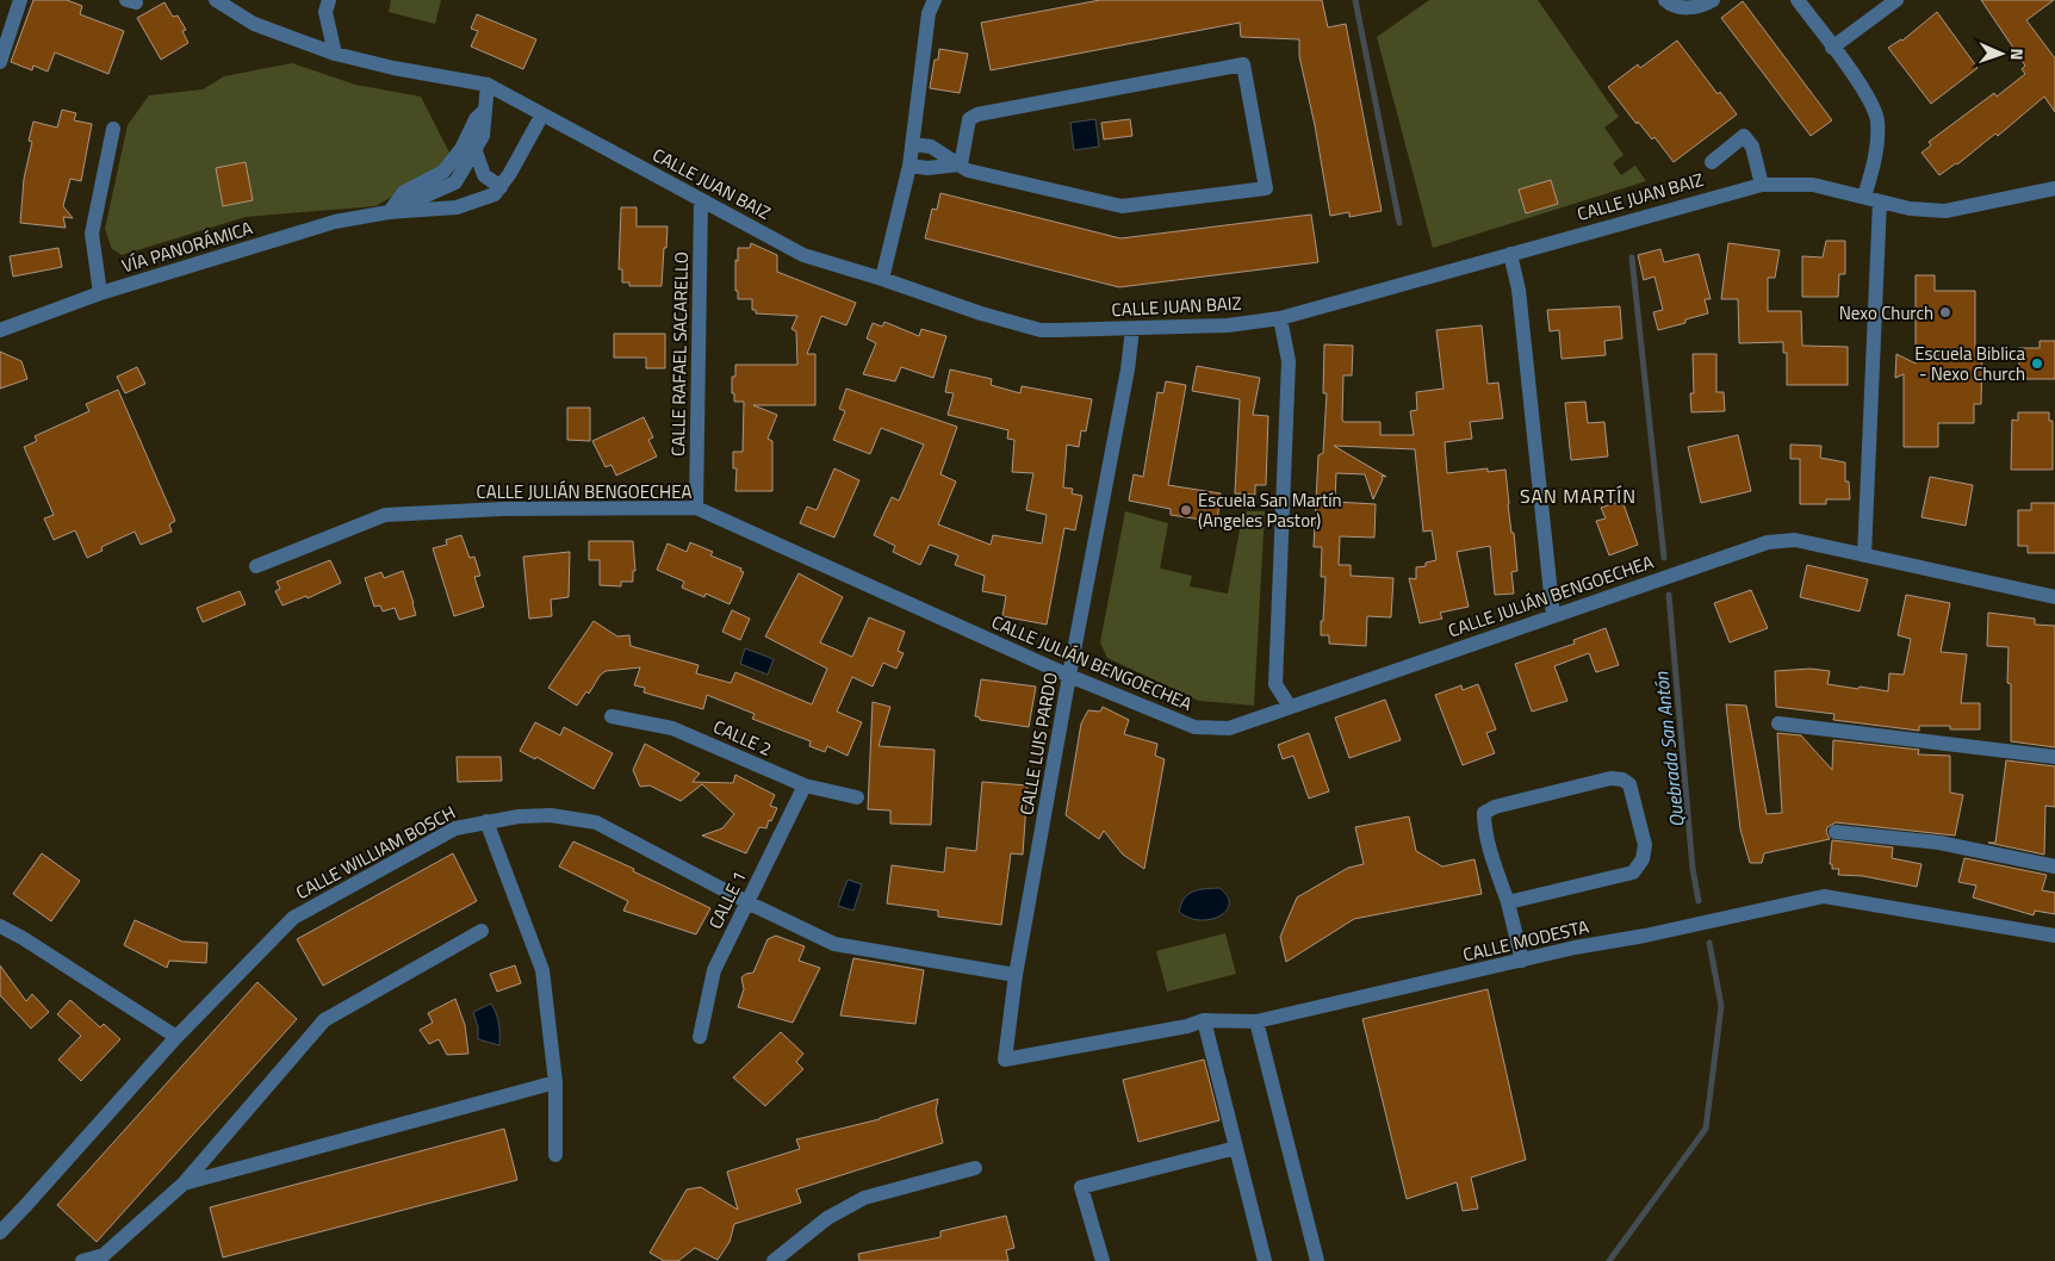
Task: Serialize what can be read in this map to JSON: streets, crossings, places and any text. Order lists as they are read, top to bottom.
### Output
{
  "streets": {
    "street": [
      "CALLE JUAN BAIZ",
      "VÍA PANORÁMICA",
      "CALLE RAFAEL SACARELLO",
      "CALLE JULIÁN BENGOECHEA",
      "CALLE 2",
      "CALLE LUIS PARDO",
      "CALLE WILLIAM BOSCH",
      "CALLE 1",
      "CALLE MODESTA"
    ]
  },
  "crossings": [
    ["CALLE JUAN BAIZ", "VÍA PANORÁMICA"],
    ["CALLE JUAN BAIZ", "CALLE RAFAEL SACARELLO"],
    ["CALLE JUAN BAIZ", "CALLE LUIS PARDO"],
    ["CALLE RAFAEL SACARELLO", "CALLE JULIÁN BENGOECHEA"],
    ["CALLE JULIÁN BENGOECHEA", "CALLE LUIS PARDO"],
    ["CALLE 2", "CALLE 1"],
    ["CALLE LUIS PARDO", "CALLE WILLIAM BOSCH"],
    ["CALLE LUIS PARDO", "CALLE MODESTA"],
    ["CALLE WILLIAM BOSCH", "CALLE 1"]
  ],
  "districts": ["SAN MARTÍN"],
  "water": ["Quebrada San Antón"],
  "places": ["Nexo Church", "Escuela Biblica - Nexo Church", "Escuela San Martín (Angeles Pastor)"],
  "north": "right"
}
